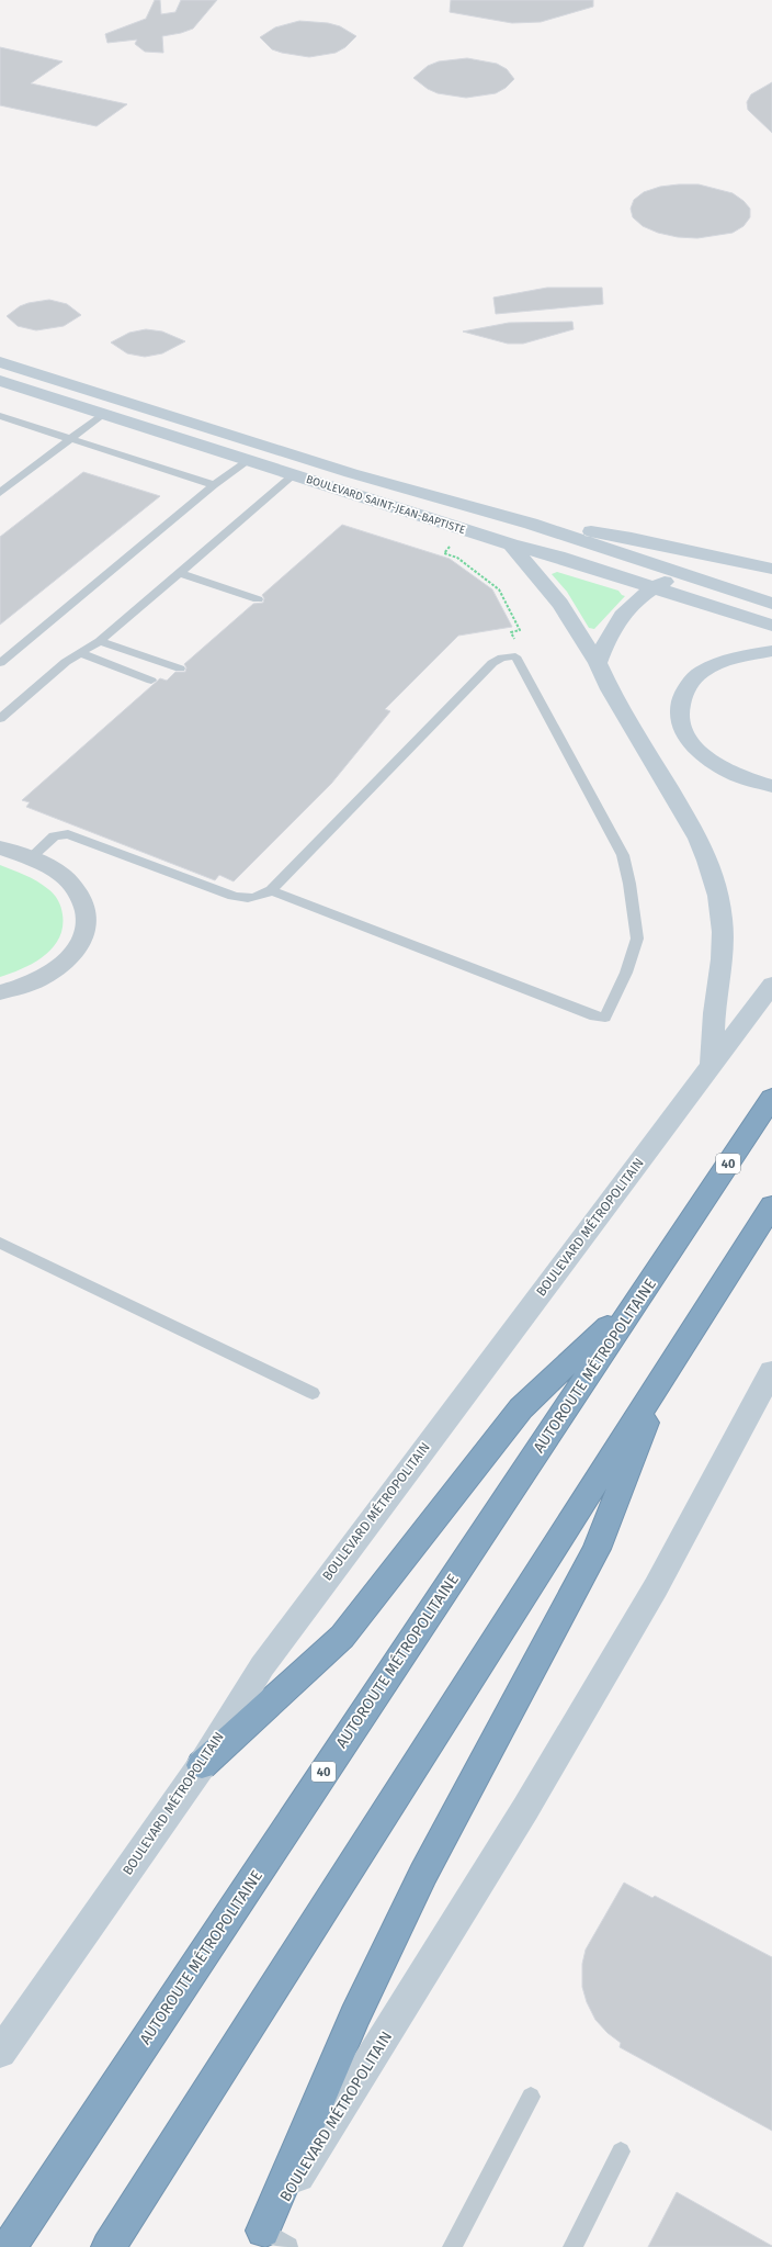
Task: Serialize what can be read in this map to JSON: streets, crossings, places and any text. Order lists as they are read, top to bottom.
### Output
{
  "streets": {
    "highway": ["40", "AUTOROUTE MÉTROPOLITAINE"],
    "main road": ["BOULEVARD SAINT-JEAN-BAPTISTE", "BOULEVARD MÉTROPOLITAIN"]
  }
}
